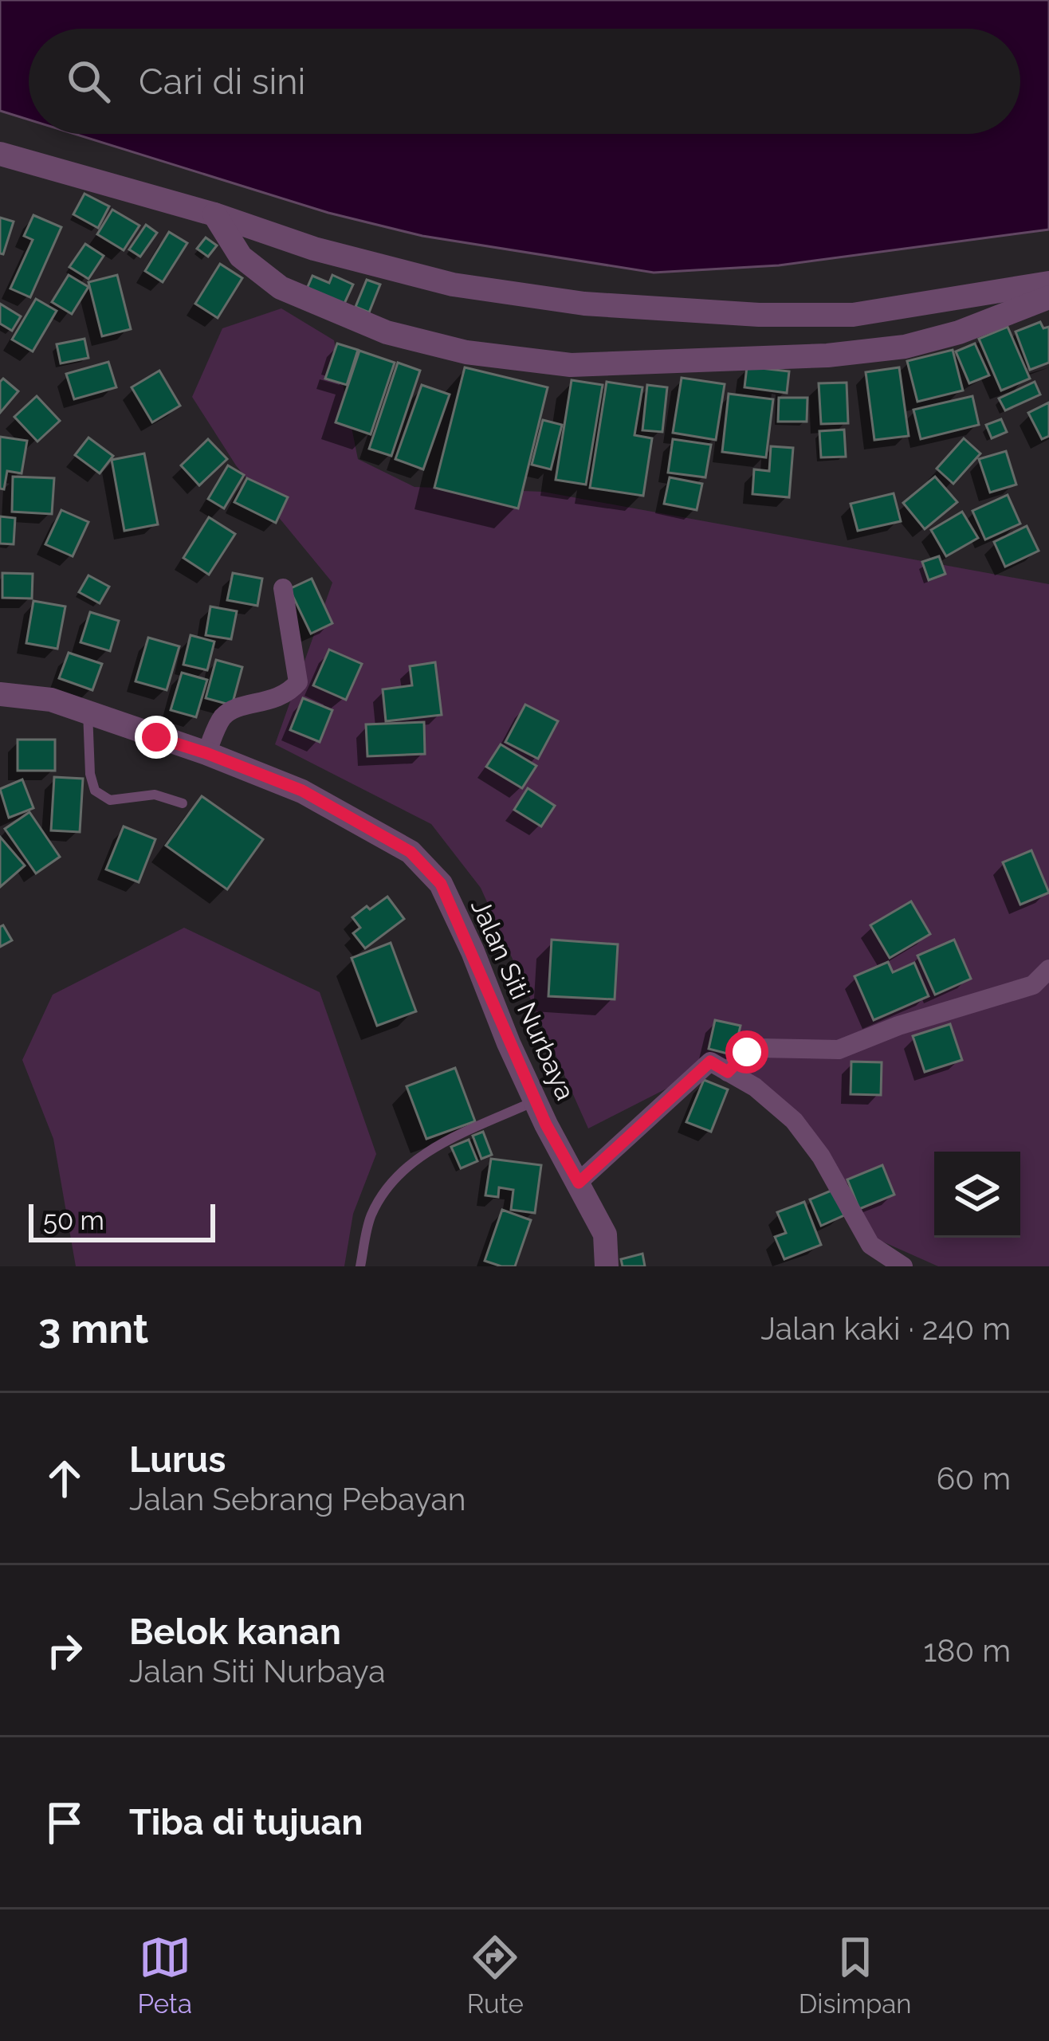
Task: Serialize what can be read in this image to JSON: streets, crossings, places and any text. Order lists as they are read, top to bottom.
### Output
{
  "streets": {
    "street": ["Jalan Siti Nurbaya"]
  },
  "scale_bar": "50 m",
  "page": {
    "search": "Cari di sini",
    "scale": "50 m",
    "heading": ["3 mnt", "Jalan kaki · 240 m"],
    "list": [
      ["Lurus", "Jalan Sebrang Pebayan", "60 m"],
      ["Belok kanan", "Jalan Siti Nurbaya", "180 m"],
      "Tiba di tujuan"
    ],
    "nav": ["Peta", "Rute", "Disimpan"]
  }
}
